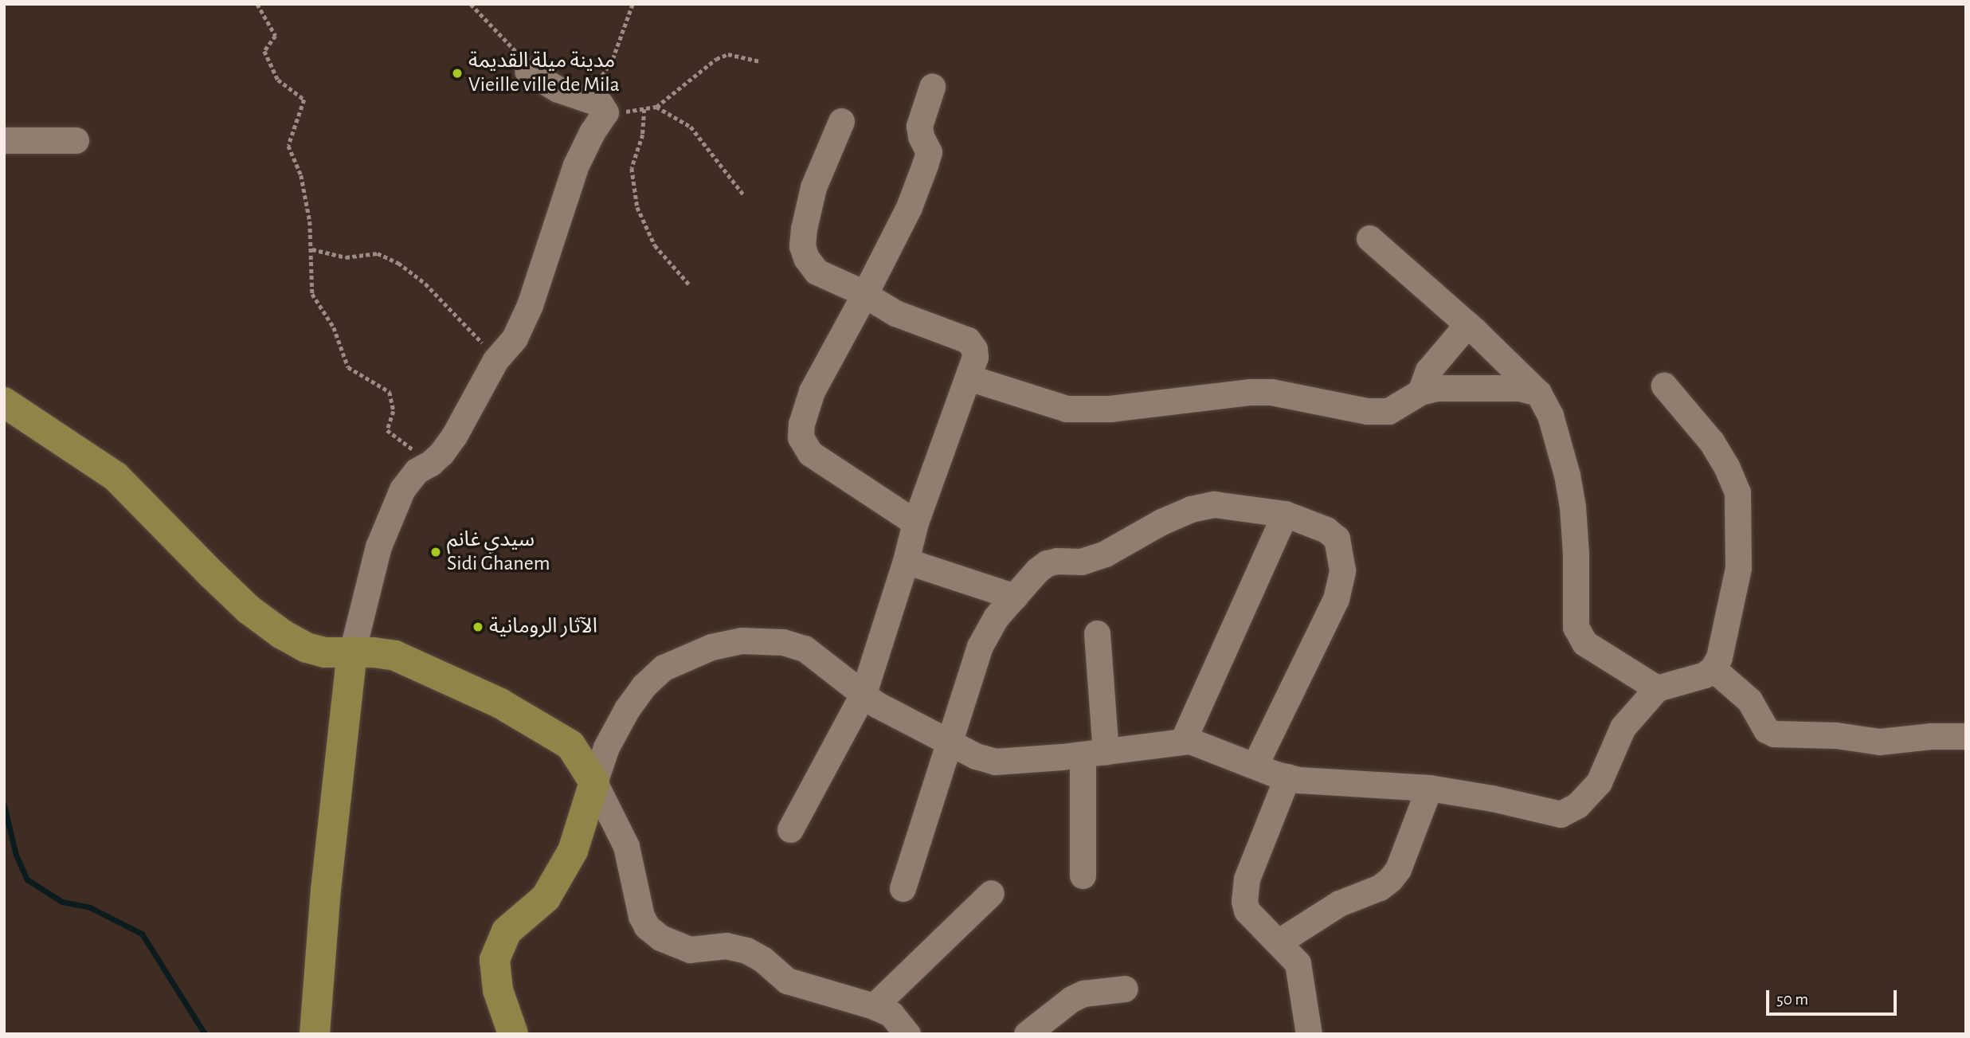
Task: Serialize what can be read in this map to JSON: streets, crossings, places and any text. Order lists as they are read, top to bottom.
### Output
{
  "places": ["مدينة ميلة القديمة Vieille ville de Mila", "سيدي غانم Sidi Ghanem", "الآثار الرومانية"],
  "scale_bar": "50 m"
}
